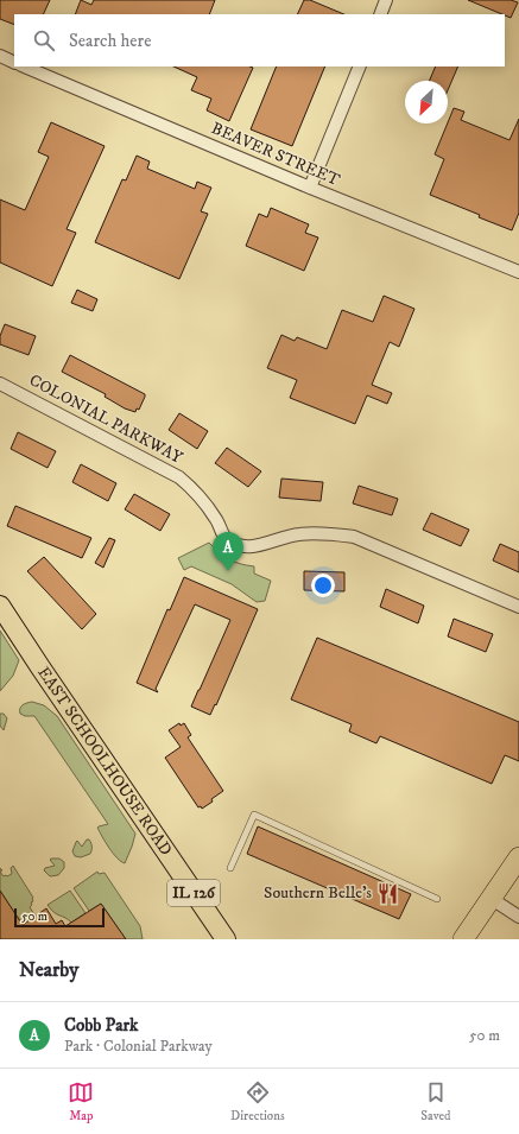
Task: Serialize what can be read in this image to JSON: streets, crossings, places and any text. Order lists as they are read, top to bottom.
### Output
{
  "streets": {
    "main road": ["EAST SCHOOLHOUSE ROAD", "IL 126"],
    "street": ["BEAVER STREET", "COLONIAL PARKWAY"]
  },
  "places": {
    "restaurant": ["Southern Belle's"]
  },
  "scale_bar": "50 m",
  "north": "bottom left",
  "page": {
    "search": "Search here",
    "pins": "A",
    "scale": "50 m",
    "heading": "Nearby",
    "list": [
      {
        "mark": "A",
        "name": "Cobb Park",
        "note": "Park · Colonial Parkway",
        "value": "50 m"
      }
    ],
    "nav": ["Map", "Directions", "Saved"]
  }
}
